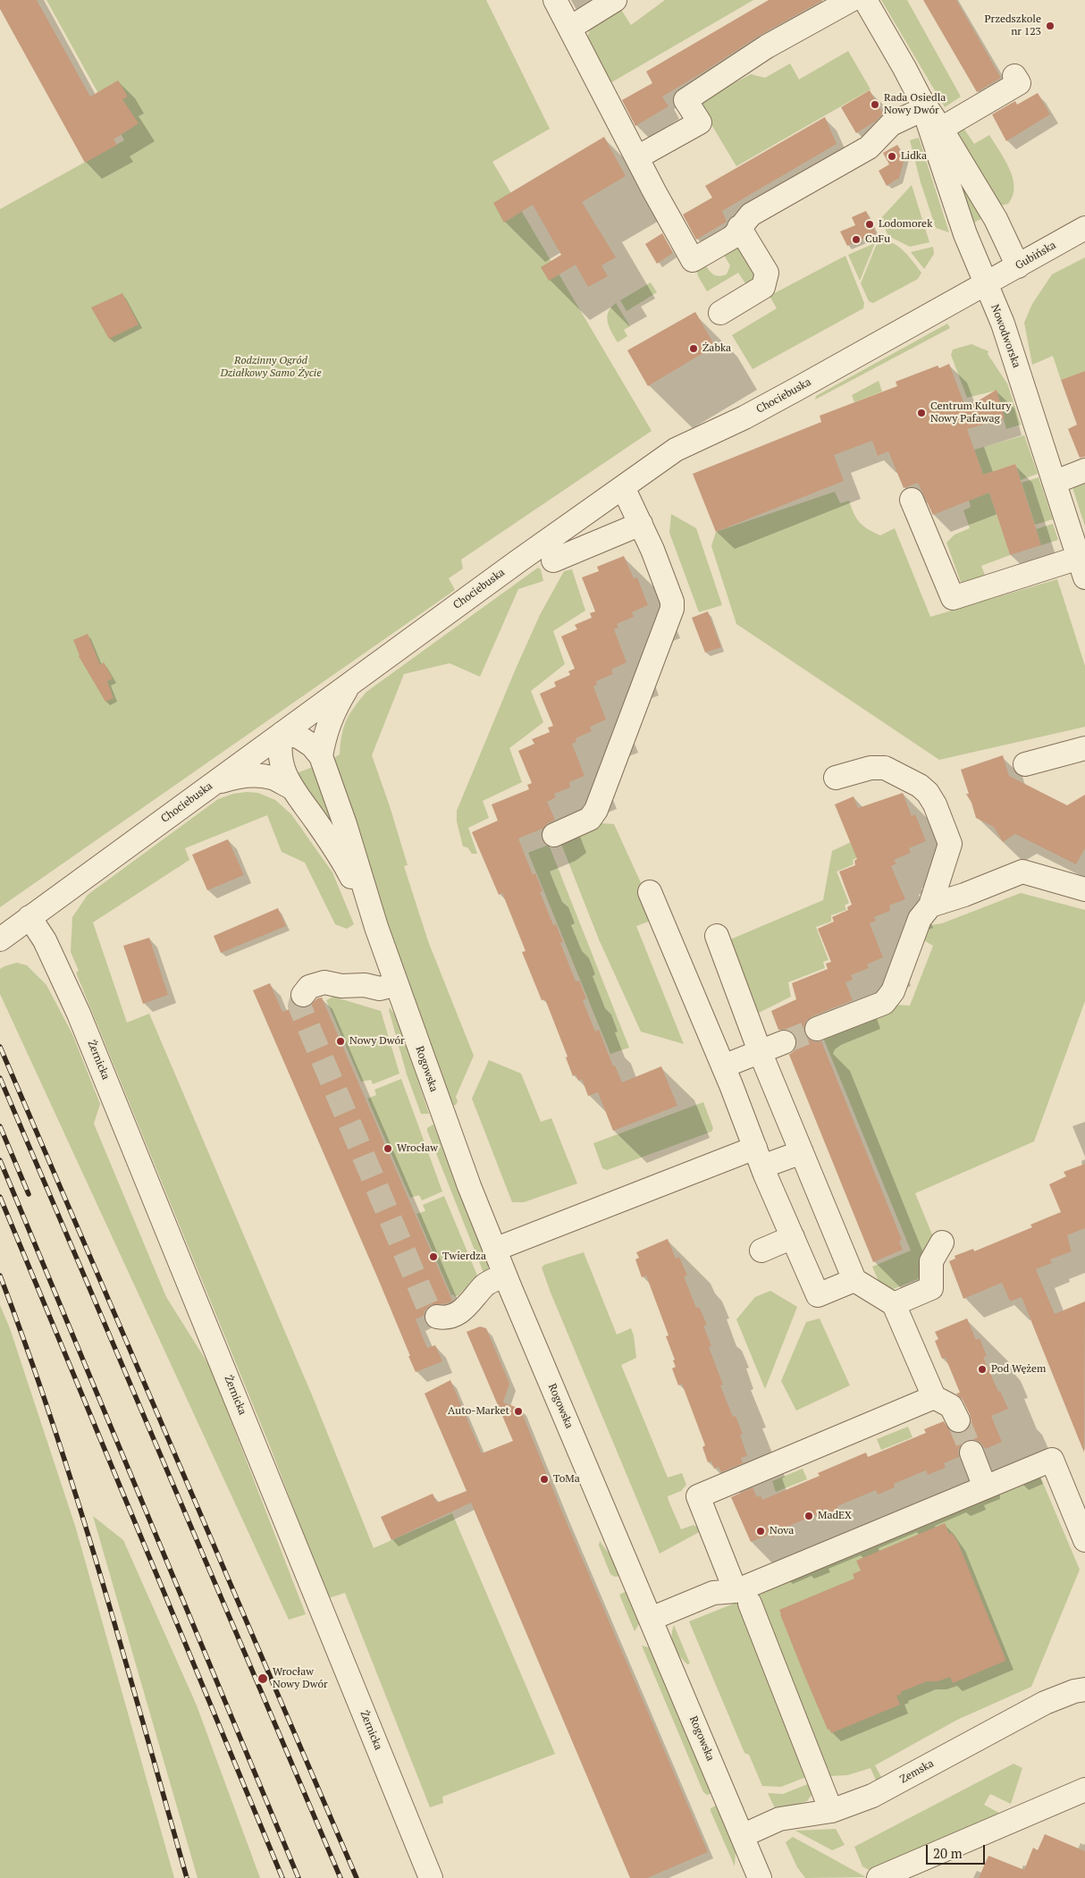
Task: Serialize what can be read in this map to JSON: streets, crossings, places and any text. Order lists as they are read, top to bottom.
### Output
{
  "streets": {
    "street": [
      "Gubińska",
      "Nowodworska",
      "Chociebuska",
      "Żernicka",
      "Rogowska",
      "Zemska"
    ]
  },
  "crossings": [
    ["Gubińska", "Nowodworska"],
    ["Gubińska", "Chociebuska"],
    ["Nowodworska", "Chociebuska"],
    ["Chociebuska", "Żernicka"],
    ["Chociebuska", "Rogowska"],
    ["Rogowska", "Zemska"]
  ],
  "parks": ["Rodzinny Ogród Działkowy Samo Życie"],
  "places": [
    "Przedszkole nr 123",
    "Rada Osiedla Nowy Dwór",
    "Lidka",
    "Lodomorek",
    "CuFu",
    "Żabka",
    "Centrum Kultury Nowy Pafawag",
    "Nowy Dwór",
    "Wrocław",
    "Twierdza",
    "Pod Wężem",
    "Auto-Market",
    "ToMa",
    "MadEX",
    "Nova",
    "Wrocław Nowy Dwór"
  ],
  "scale_bar": "20 m"
}
